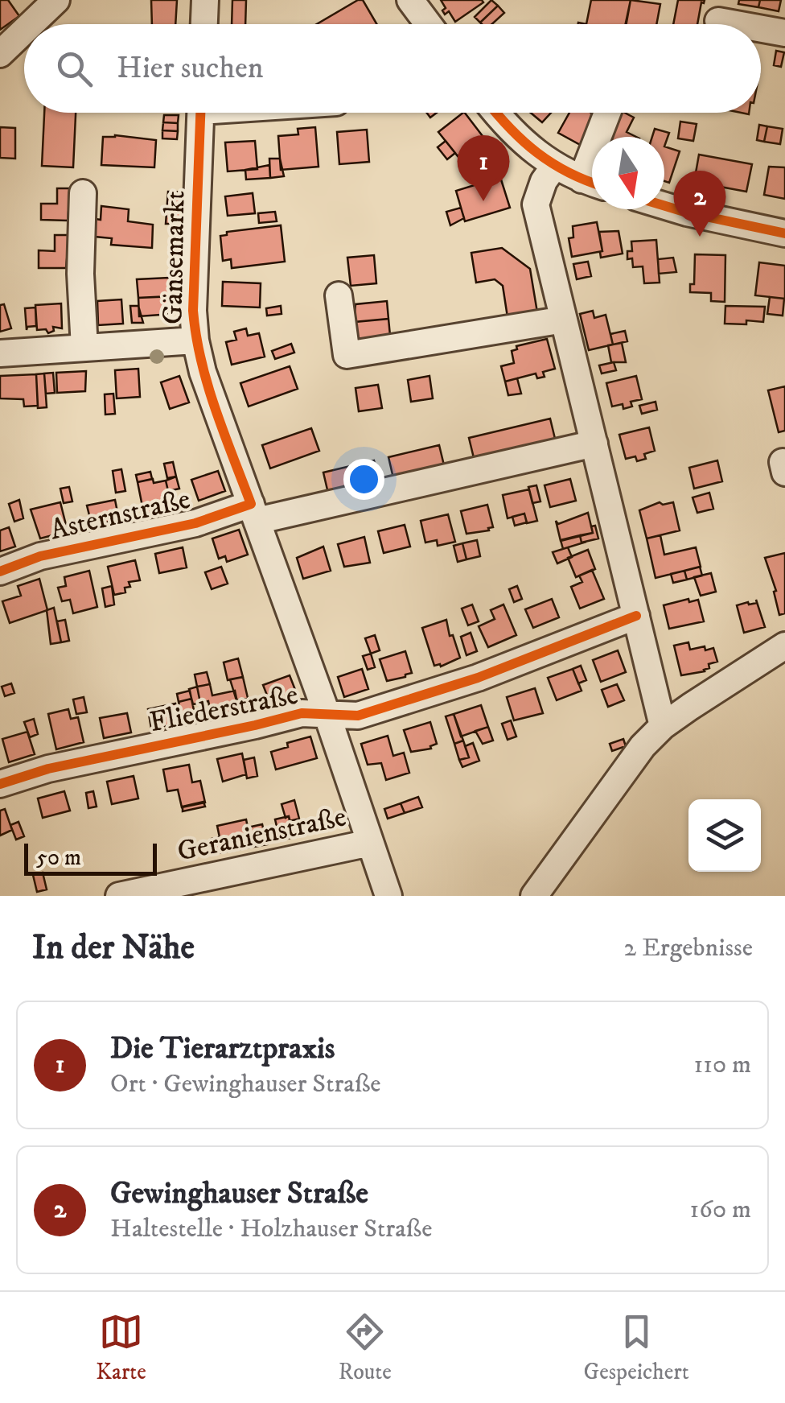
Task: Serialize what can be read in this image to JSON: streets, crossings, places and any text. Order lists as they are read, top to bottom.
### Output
{
  "streets": {
    "street": [
      "Gänsemarkt",
      "Asternstraße",
      "Fliederstraße",
      "Geranienstraße"
    ]
  },
  "crossings": [
    ["Gänsemarkt", "Asternstraße"],
    ["Gänsemarkt", "Fliederstraße"],
    ["Gänsemarkt", "Geranienstraße"]
  ],
  "scale_bar": "50 m",
  "north": "bottom",
  "page": {
    "search": "Hier suchen",
    "pins": ["1", "2"],
    "scale": "50 m",
    "heading": ["In der Nähe", "2 Ergebnisse"],
    "list": [
      {
        "mark": "1",
        "name": "Die Tierarztpraxis",
        "note": "Ort · Gewinghauser Straße",
        "value": "110 m"
      },
      {
        "mark": "2",
        "name": "Gewinghauser Straße",
        "note": "Haltestelle · Holzhauser Straße",
        "value": "160 m"
      }
    ],
    "nav": ["Karte", "Route", "Gespeichert"]
  }
}
